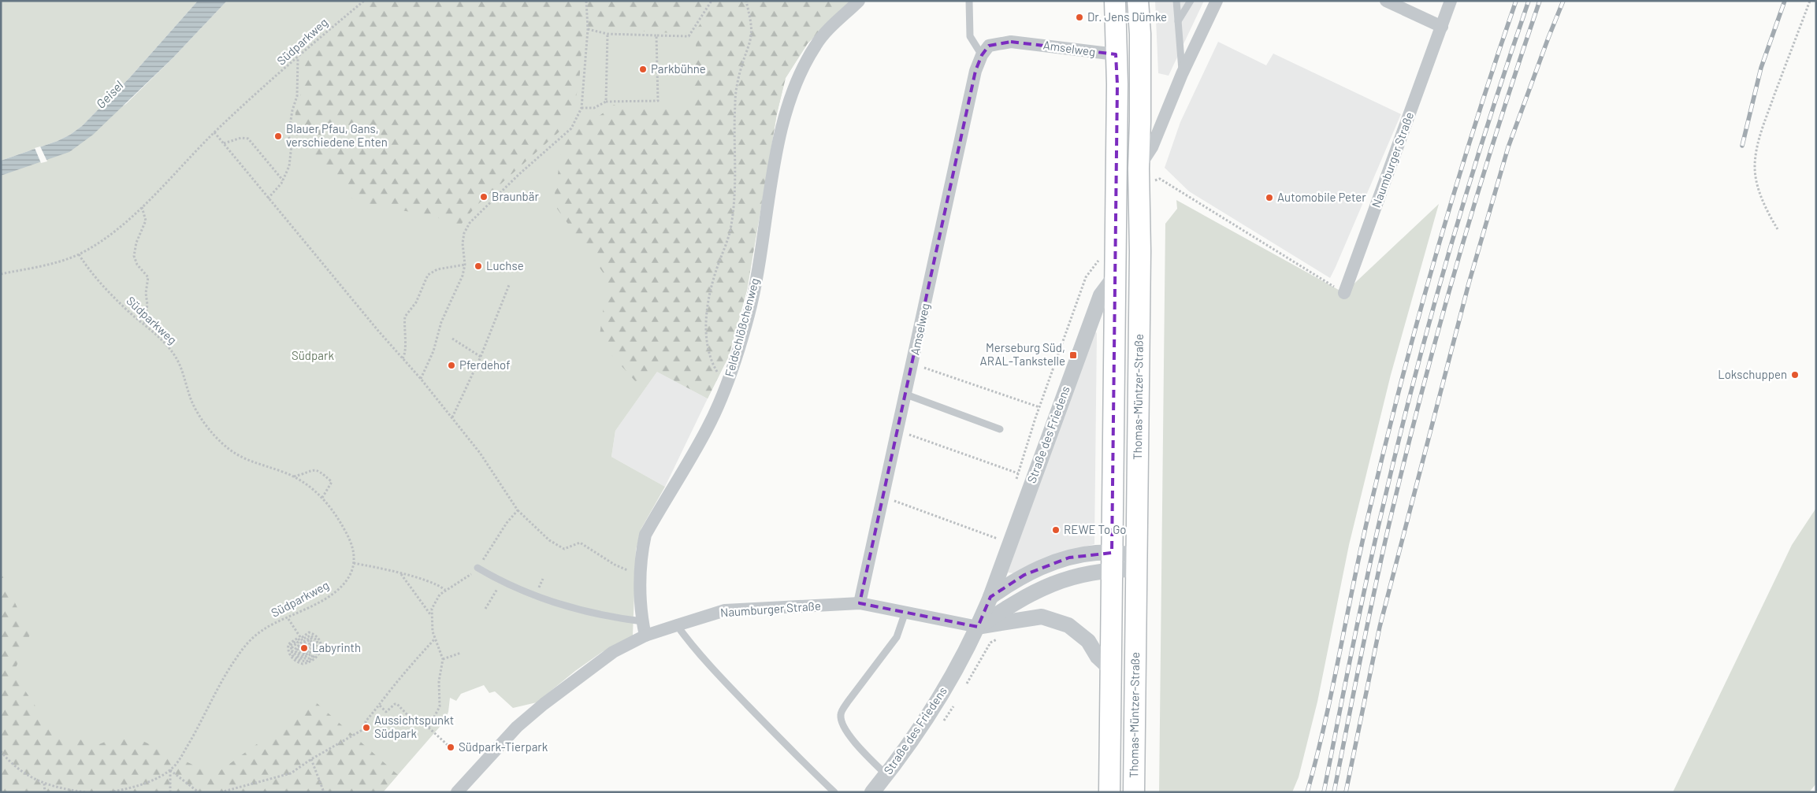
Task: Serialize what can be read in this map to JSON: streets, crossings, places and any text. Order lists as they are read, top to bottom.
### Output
{
  "streets": {
    "main road": ["Thomas-Müntzer-Straße"],
    "street": [
      "Amselweg",
      "Naumburger Straße",
      "Feldschlößchenweg",
      "Straße des Friedens"
    ],
    "path": ["Südparkweg"]
  },
  "crossings": [
    ["Amselweg", "Naumburger Straße"],
    ["Naumburger Straße", "Feldschlößchenweg"],
    ["Naumburger Straße", "Straße des Friedens"],
    ["Thomas-Müntzer-Straße", "Straße des Friedens"]
  ],
  "water": ["Geisel"],
  "parks": ["Südpark"],
  "places": {
    "other": [
      "Dr. Jens Dümke",
      "Parkbühne",
      "Blauer Pfau, Gans, verschiedene Enten",
      "Braunbär",
      "Automobile Peter",
      "Luchse",
      "Pferdehof",
      "Lokschuppen",
      "REWE To Go",
      "Labyrinth",
      "Aussichtspunkt Südpark",
      "Südpark-Tierpark"
    ],
    "transit": ["Merseburg Süd, ARAL-Tankstelle"]
  }
}
